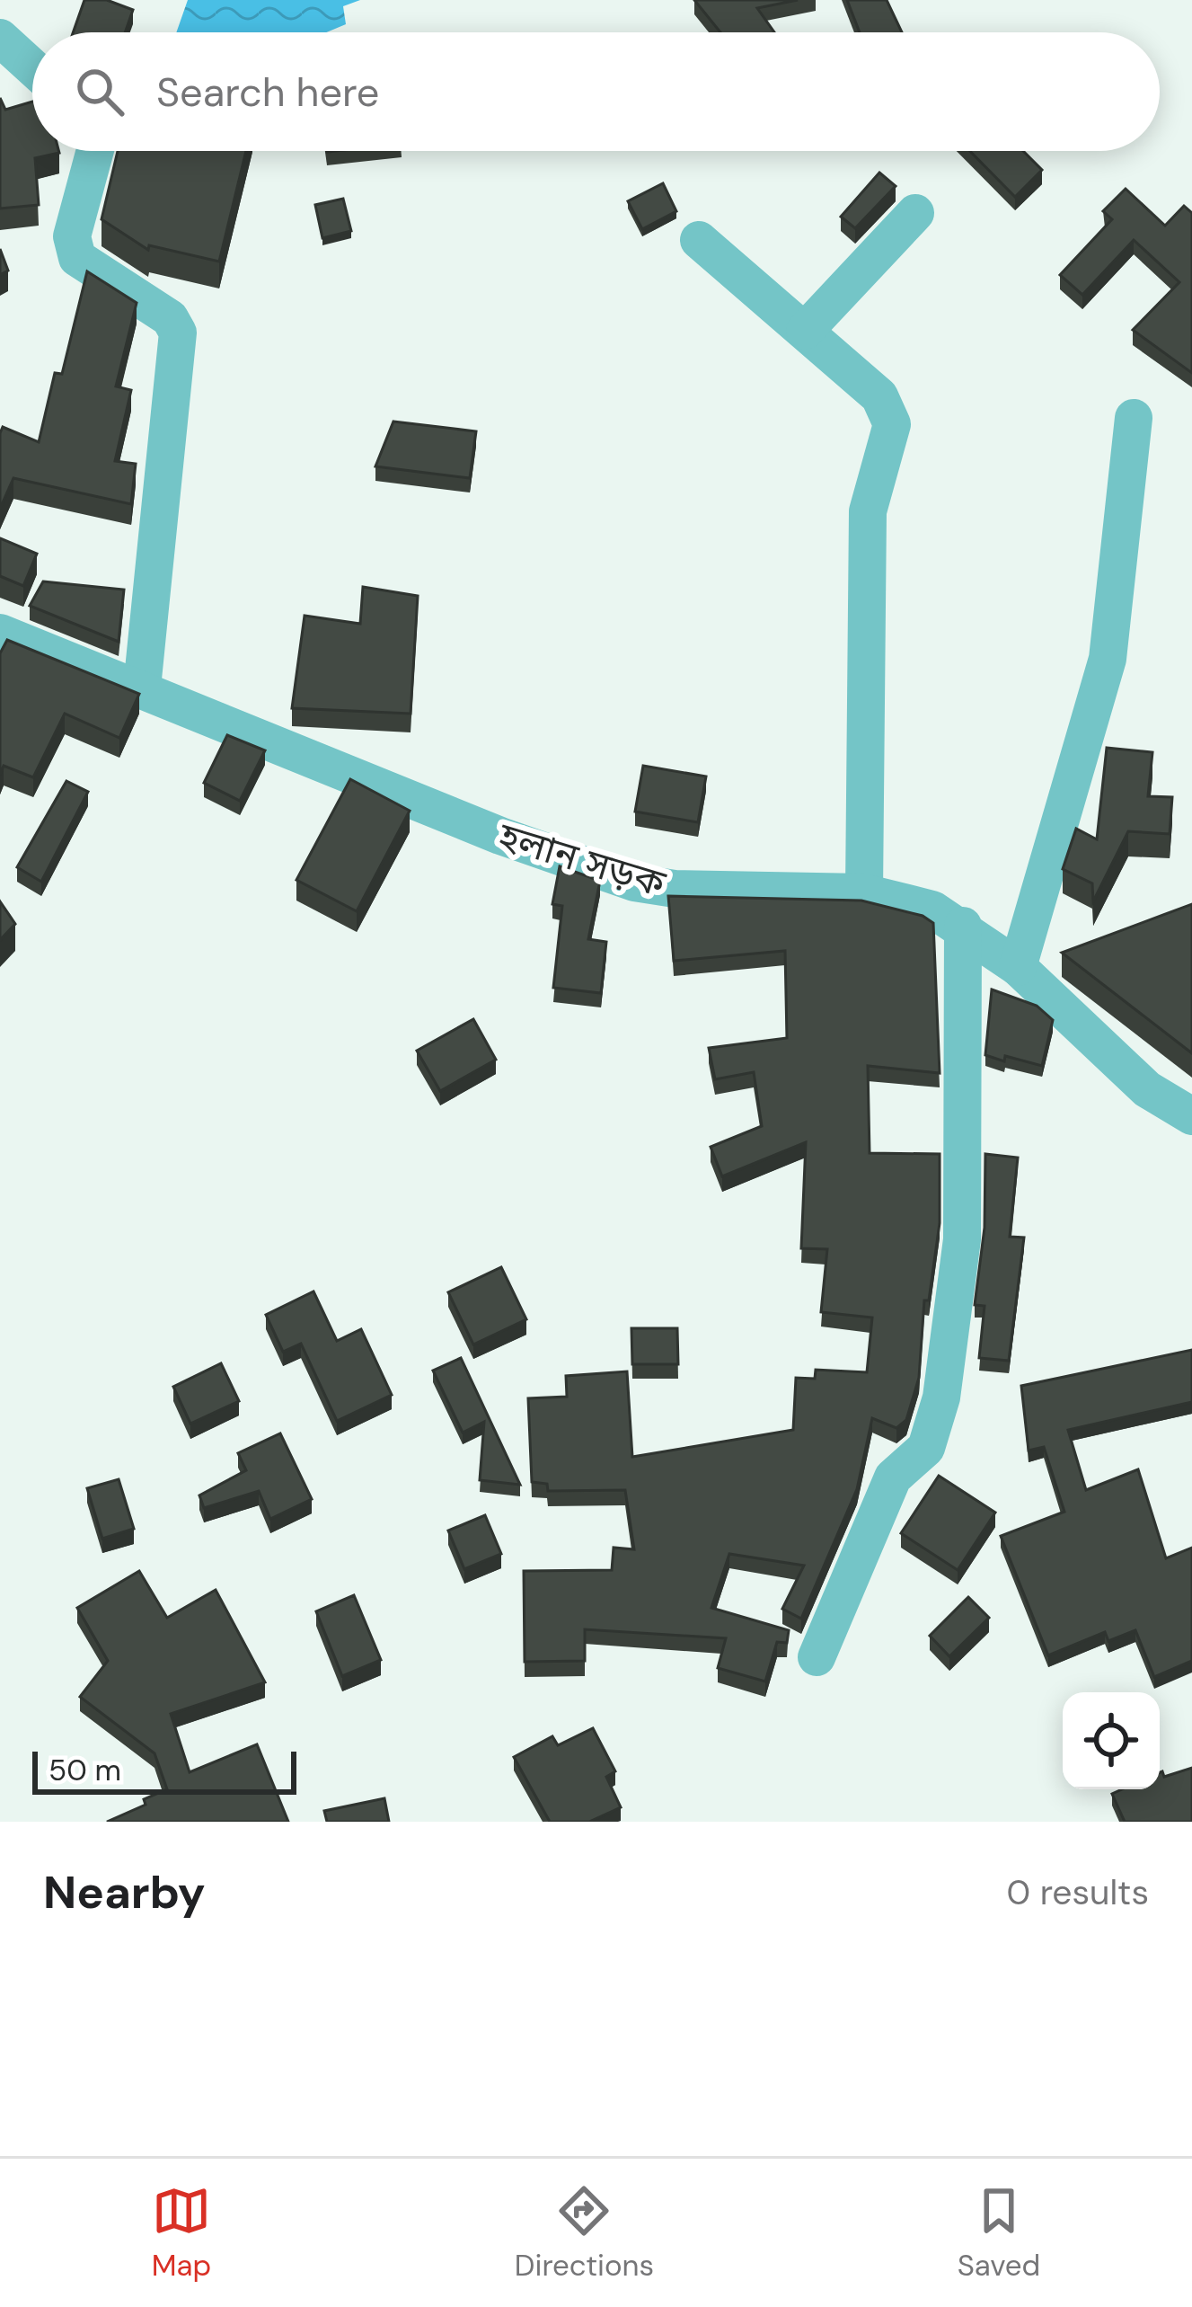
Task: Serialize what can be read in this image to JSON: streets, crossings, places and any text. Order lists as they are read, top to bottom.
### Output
{
  "streets": {
    "street": ["হলান সড়ক"]
  },
  "scale_bar": "50 m",
  "page": {
    "search": "Search here",
    "scale": "50 m",
    "heading": ["Nearby", "0 results"],
    "nav": ["Map", "Directions", "Saved"]
  }
}
